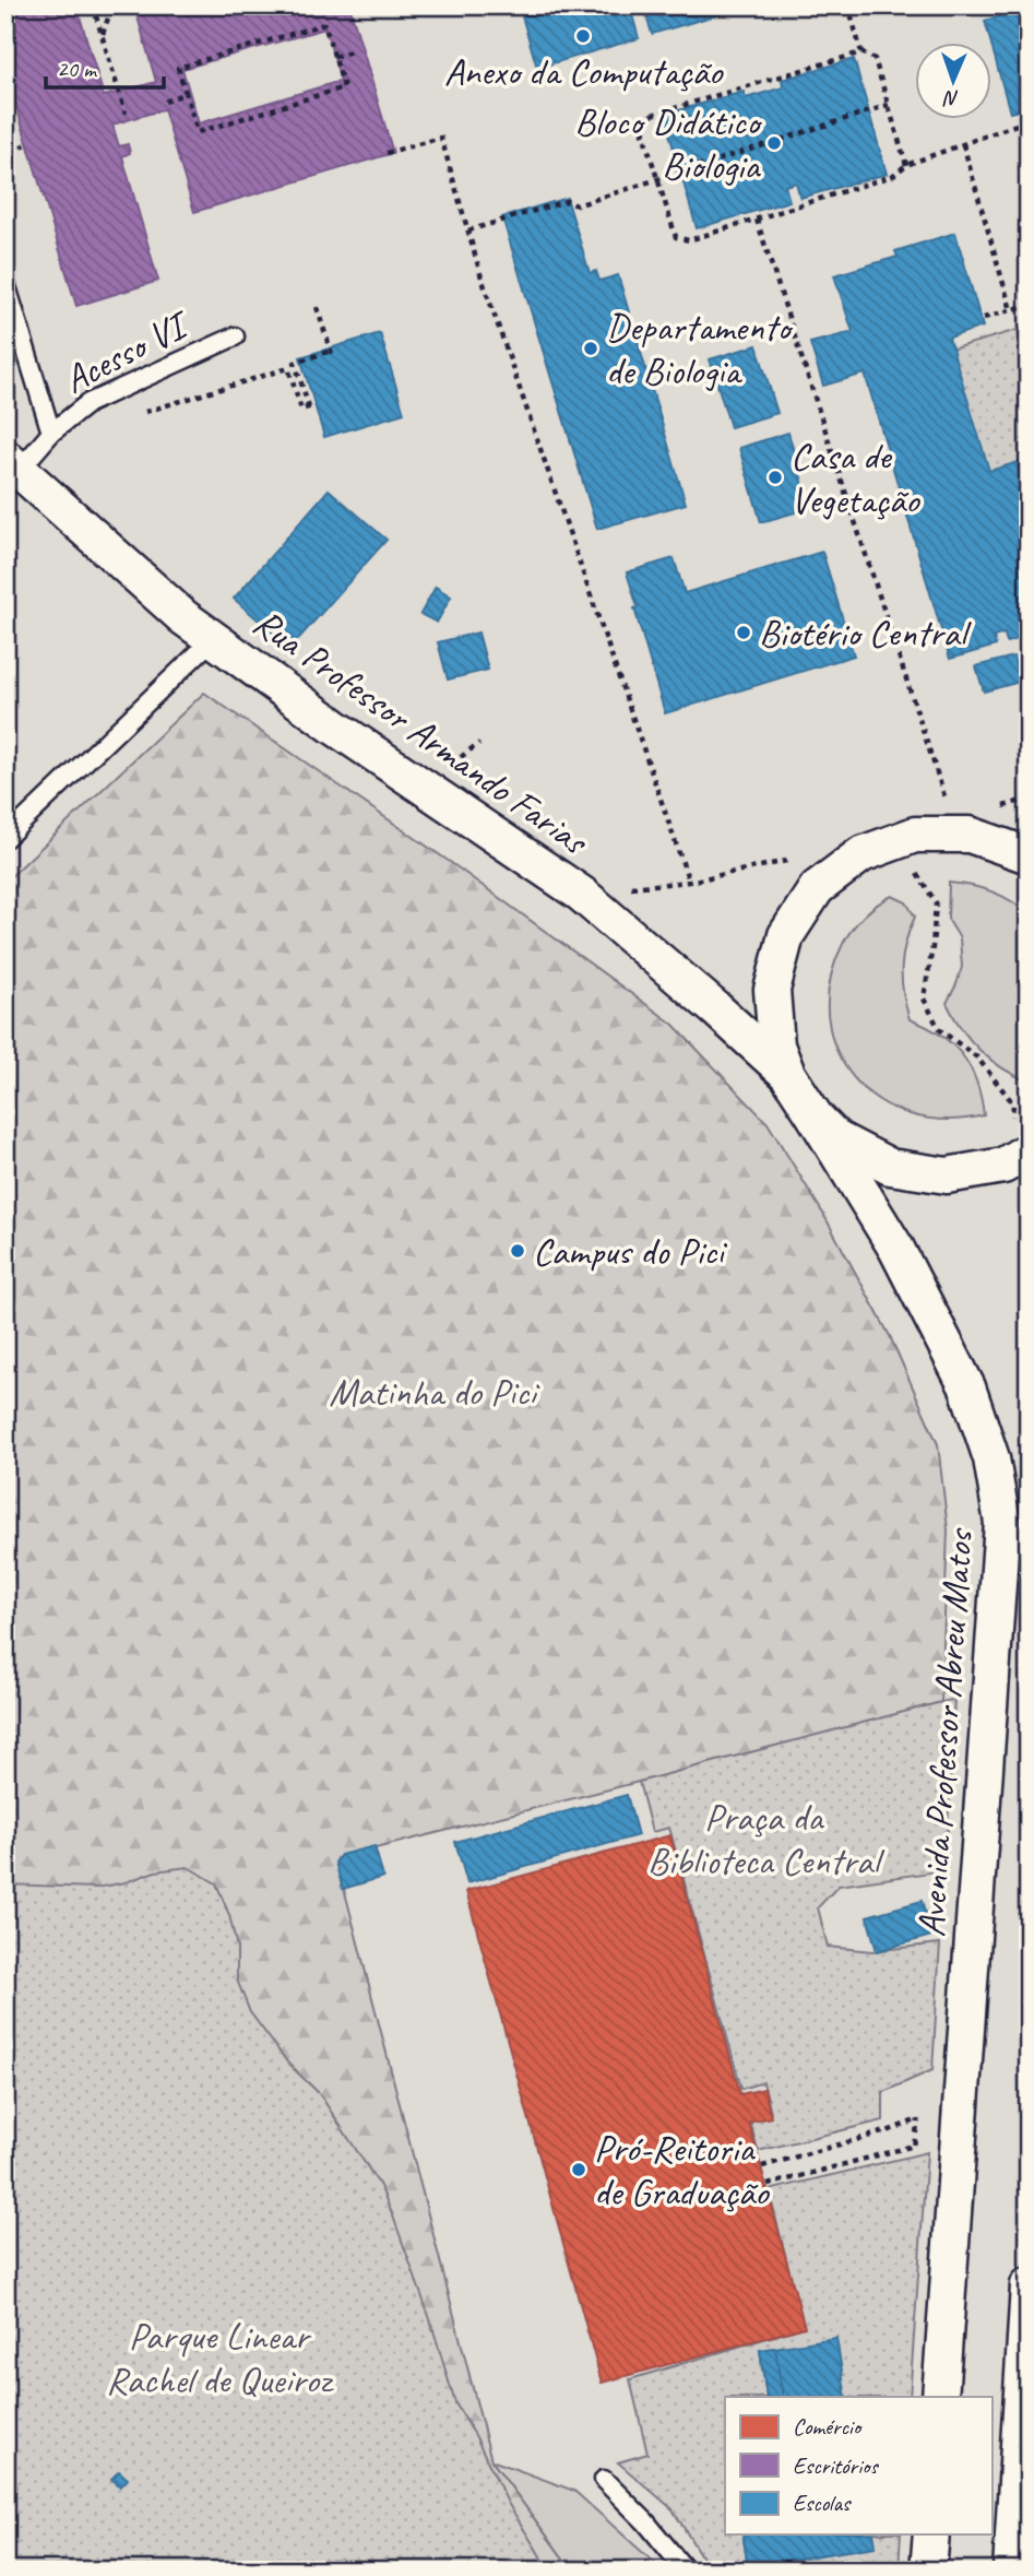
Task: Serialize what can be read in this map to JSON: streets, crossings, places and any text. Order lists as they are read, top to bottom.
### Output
{
  "streets": {
    "street": ["Rua Professor Armando Farias", "Avenida Professor Abreu Matos"],
    "lane": ["Acesso VI"]
  },
  "crossings": [
    ["Acesso VI", "Rua Professor Armando Farias"]
  ],
  "parks": ["Matinha do Pici", "Praça da Biblioteca Central", "Parque Linear Rachel de Queiroz"],
  "places": [
    "Anexo da Computação",
    "Bloco Didático Biologia",
    "Departamento de Biologia",
    "Casa de Vegetação",
    "Biotério Central",
    "Campus do Pici",
    "Pró-Reitoria de Graduação"
  ],
  "legend": ["Comércio", "Escritórios", "Escolas"],
  "scale_bar": "20 m",
  "north": "bottom"
}
